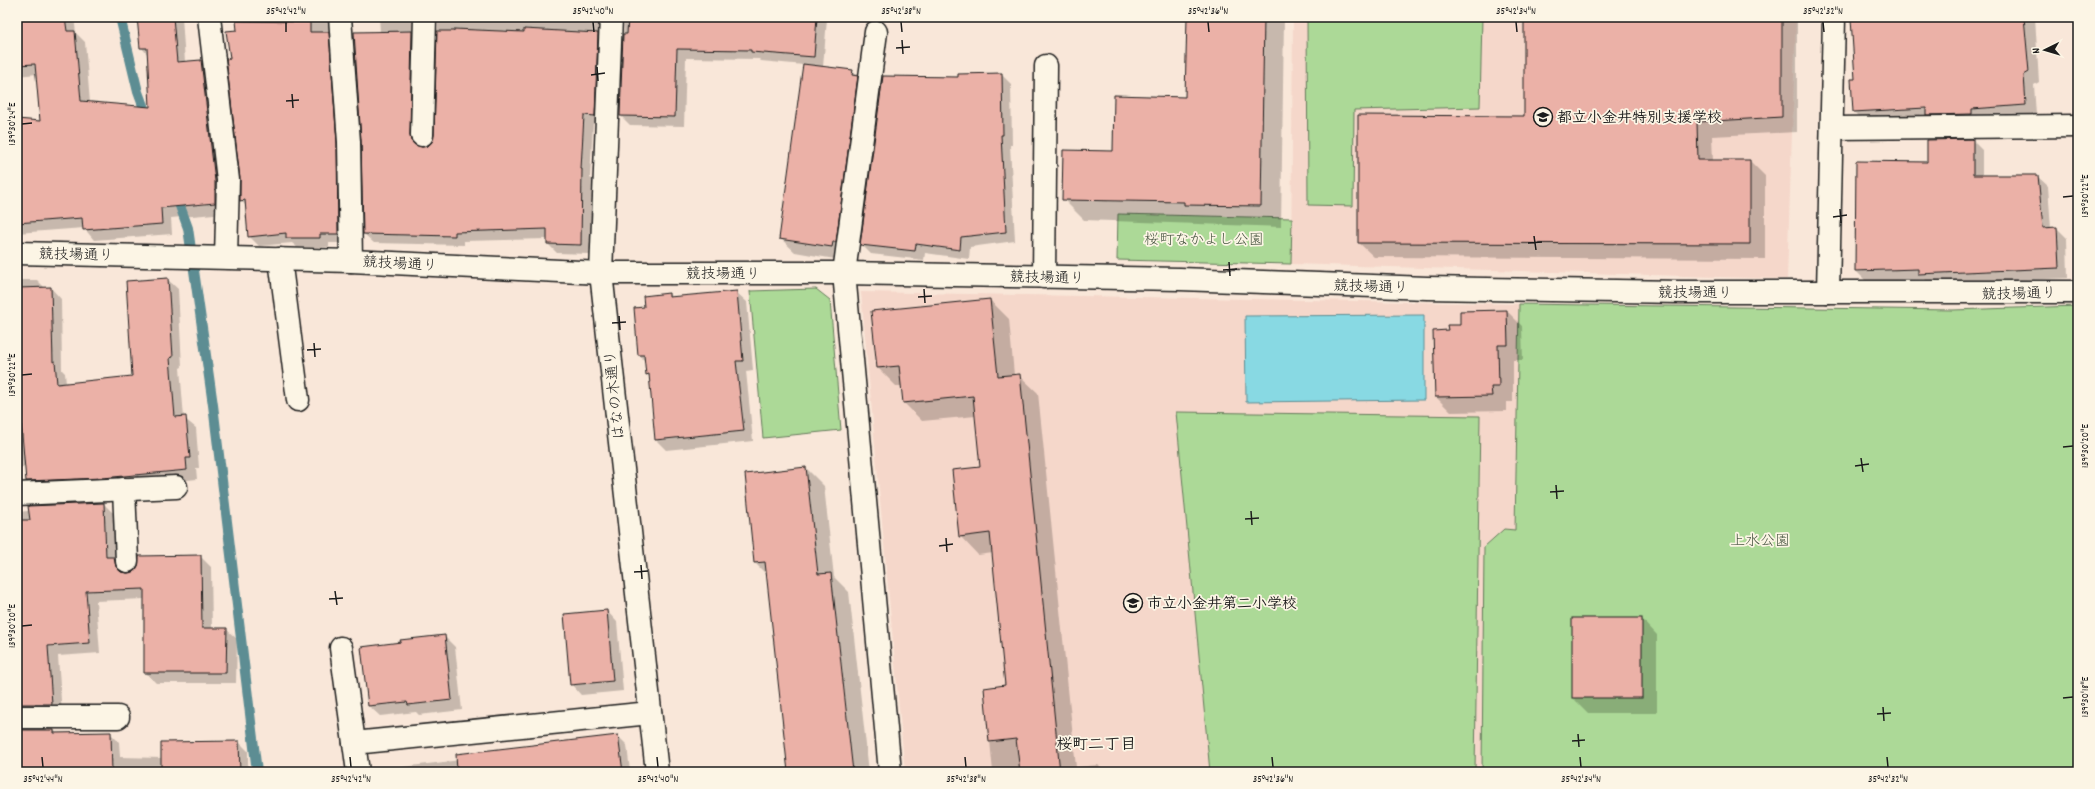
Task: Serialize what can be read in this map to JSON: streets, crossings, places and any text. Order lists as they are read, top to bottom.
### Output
{
  "streets": {
    "street": ["競技場通り", "はなの木通り"]
  },
  "crossings": [
    ["競技場通り", "はなの木通り"]
  ],
  "districts": ["桜町二丁目"],
  "parks": ["桜町なかよし公園", "上水公園"],
  "places": {
    "school or university": ["都立小金井特別支援学校", "市立小金井第二小学校"]
  },
  "north": "left",
  "coordinates": [
    "35°42'42\"N",
    "35°42'40\"N",
    "35°42'38\"N",
    "35°42'36\"N",
    "35°42'34\"N",
    "35°42'32\"N",
    "139°30'24\"E",
    "139°30'22\"E",
    "139°30'20\"E",
    "139°30'18\"E",
    "35°42'44\"N"
  ]
}
